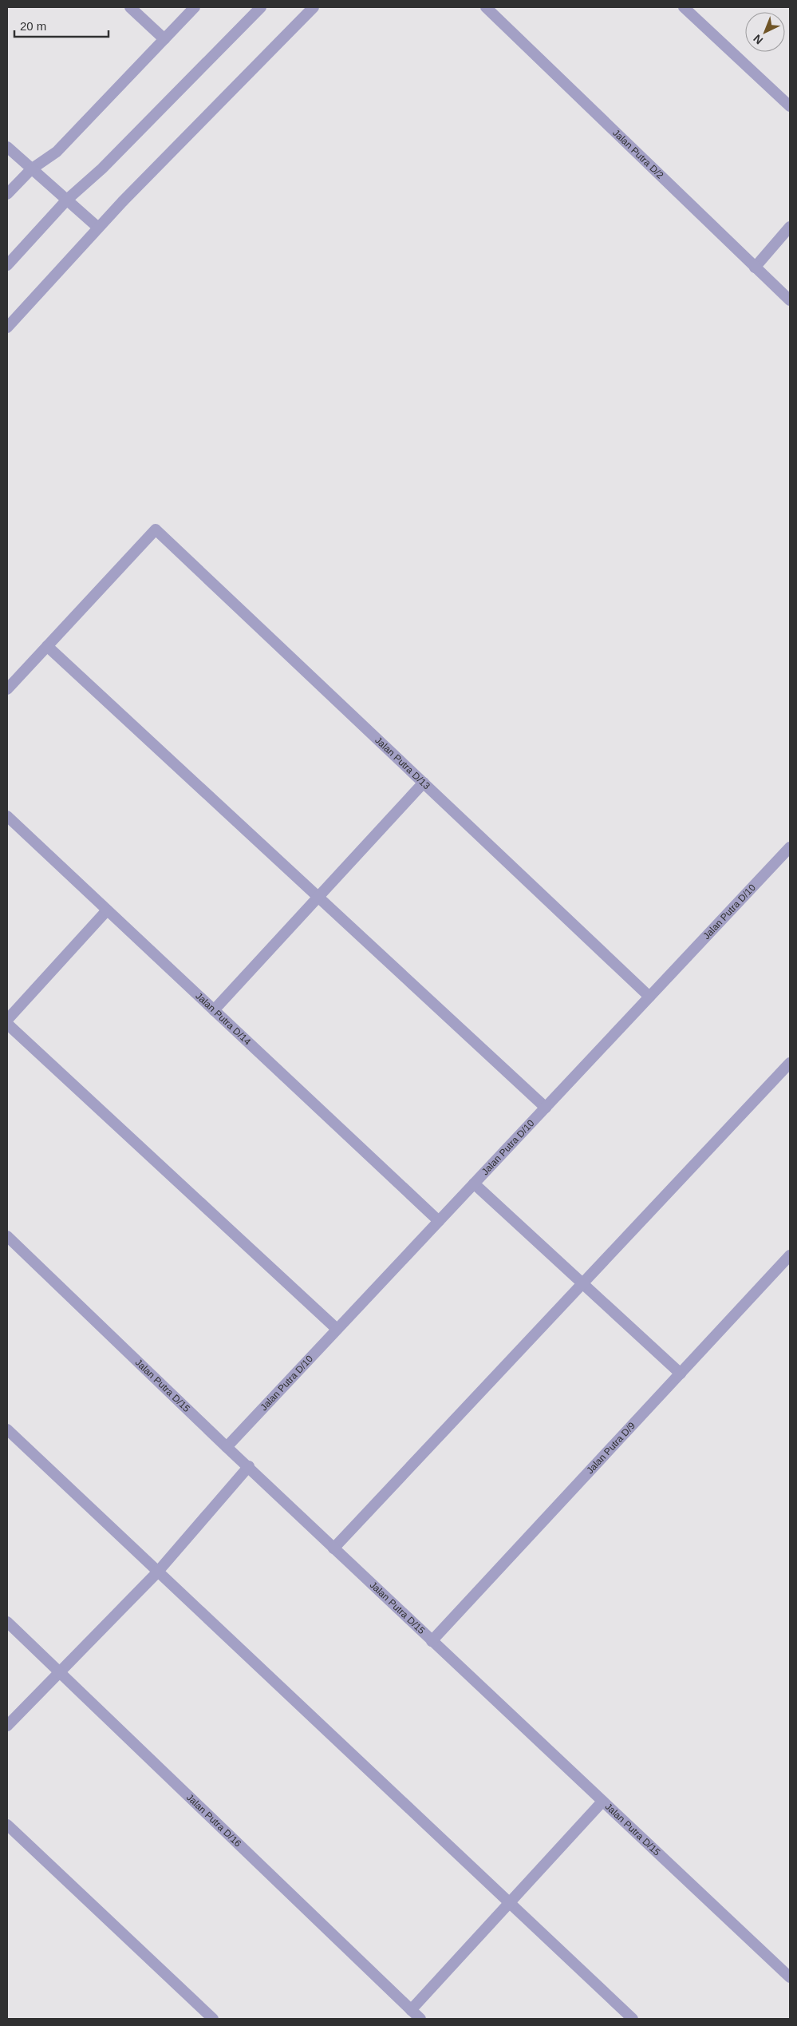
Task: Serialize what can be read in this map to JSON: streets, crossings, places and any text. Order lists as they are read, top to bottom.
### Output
{
  "streets": {
    "street": [
      "Jalan Putra D/2",
      "Jalan Putra D/13",
      "Jalan Putra D/10",
      "Jalan Putra D/14",
      "Jalan Putra D/15",
      "Jalan Putra D/9",
      "Jalan Putra D/16"
    ]
  },
  "crossings": [
    ["Jalan Putra D/13", "Jalan Putra D/10"],
    ["Jalan Putra D/10", "Jalan Putra D/14"],
    ["Jalan Putra D/10", "Jalan Putra D/15"],
    ["Jalan Putra D/15", "Jalan Putra D/9"]
  ],
  "scale_bar": "20 m",
  "north": "bottom left"
}
